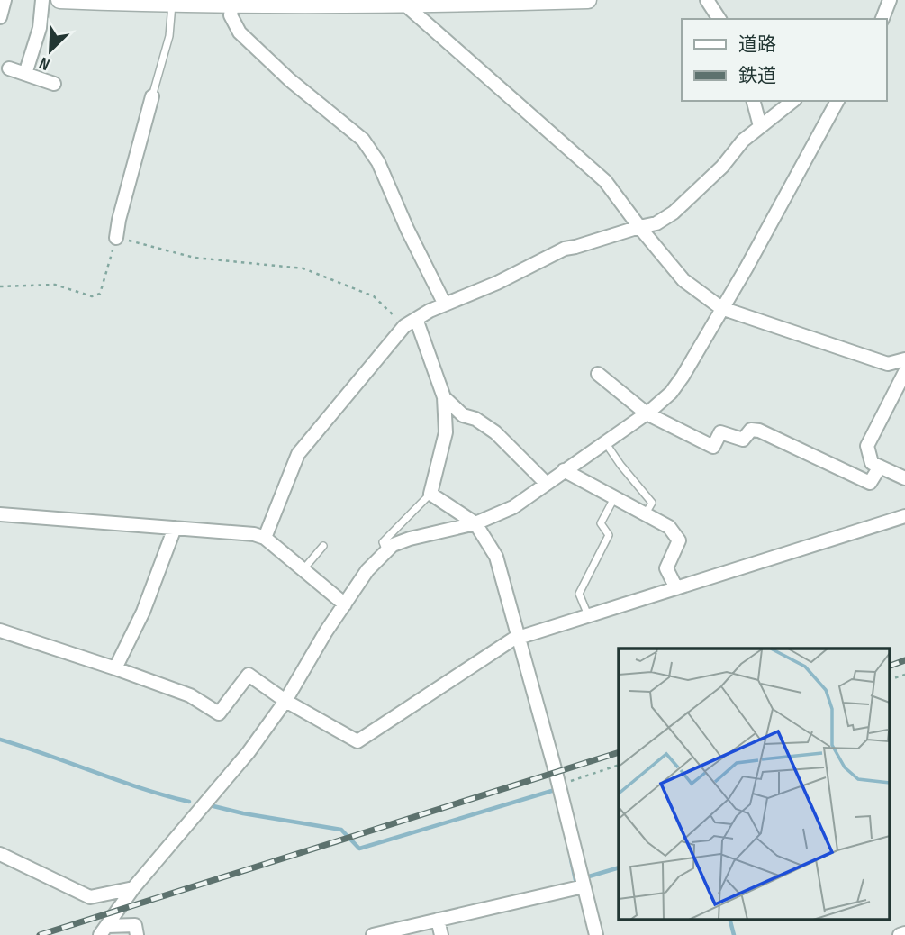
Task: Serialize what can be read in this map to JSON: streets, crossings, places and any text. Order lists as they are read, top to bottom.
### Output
{
  "legend": ["道路", "鉄道"],
  "north": "bottom left"
}
